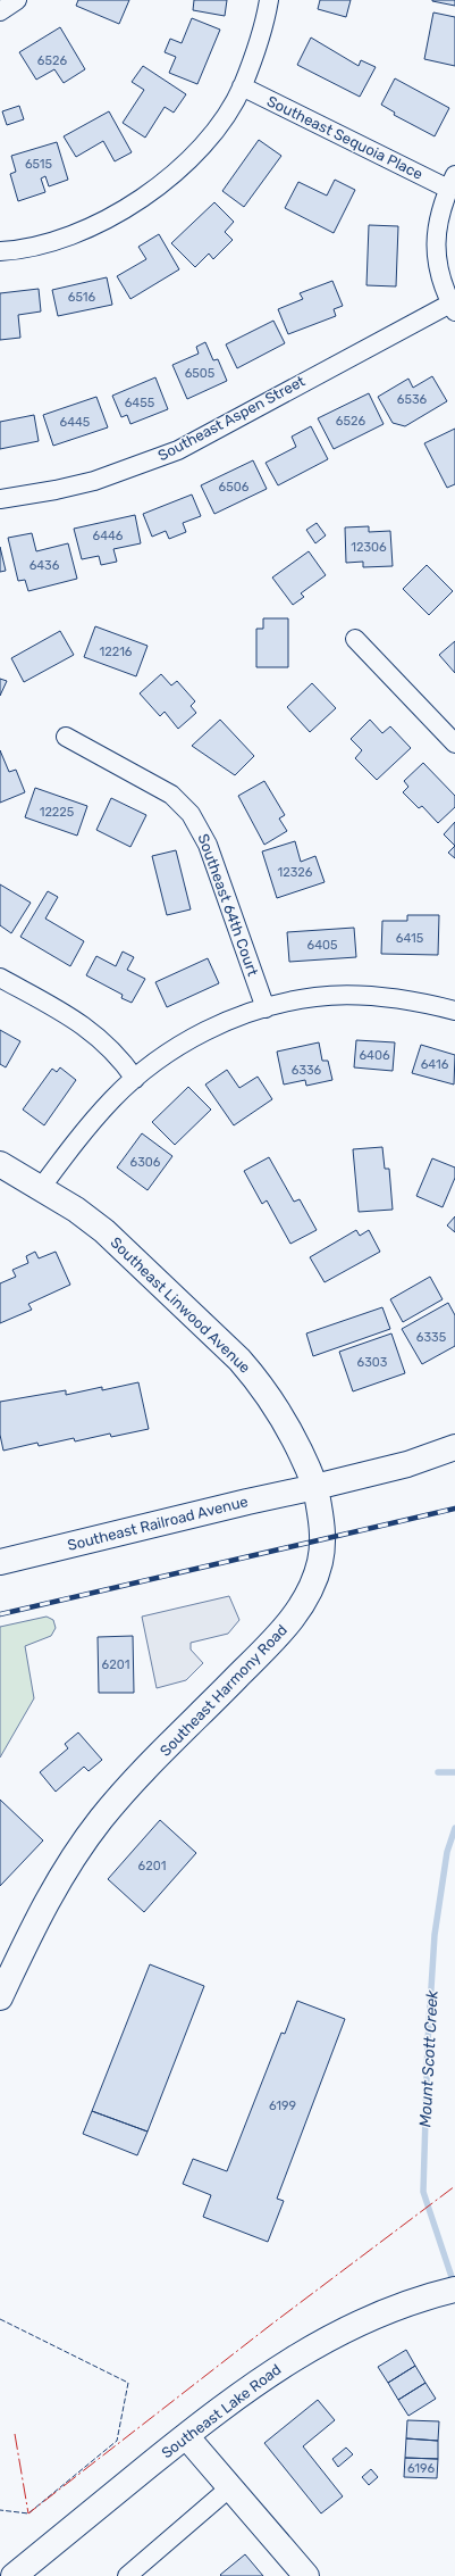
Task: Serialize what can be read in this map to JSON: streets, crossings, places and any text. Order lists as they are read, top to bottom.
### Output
{
  "streets": {
    "main road": [
      "Southeast Linwood Avenue",
      "Southeast Railroad Avenue",
      "Southeast Harmony Road",
      "Southeast Lake Road"
    ],
    "street": ["Southeast Sequoia Place", "Southeast Aspen Street", "Southeast 64th Court"]
  },
  "crossings": [
    ["Southeast Linwood Avenue", "Southeast Railroad Avenue"],
    ["Southeast Linwood Avenue", "Southeast Harmony Road"],
    ["Southeast Railroad Avenue", "Southeast Harmony Road"]
  ],
  "water": ["Mount Scott Creek"],
  "house_numbers": [
    "6526",
    "6515",
    "6516",
    "6505",
    "6536",
    "6455",
    "6526",
    "6445",
    "6506",
    "6446",
    "12306",
    "6436",
    "12216",
    "12225",
    "12326",
    "6415",
    "6405",
    "6406",
    "6416",
    "6336",
    "6306",
    "6335",
    "6303",
    "6201",
    "6201",
    "6199",
    "6196"
  ]
}
